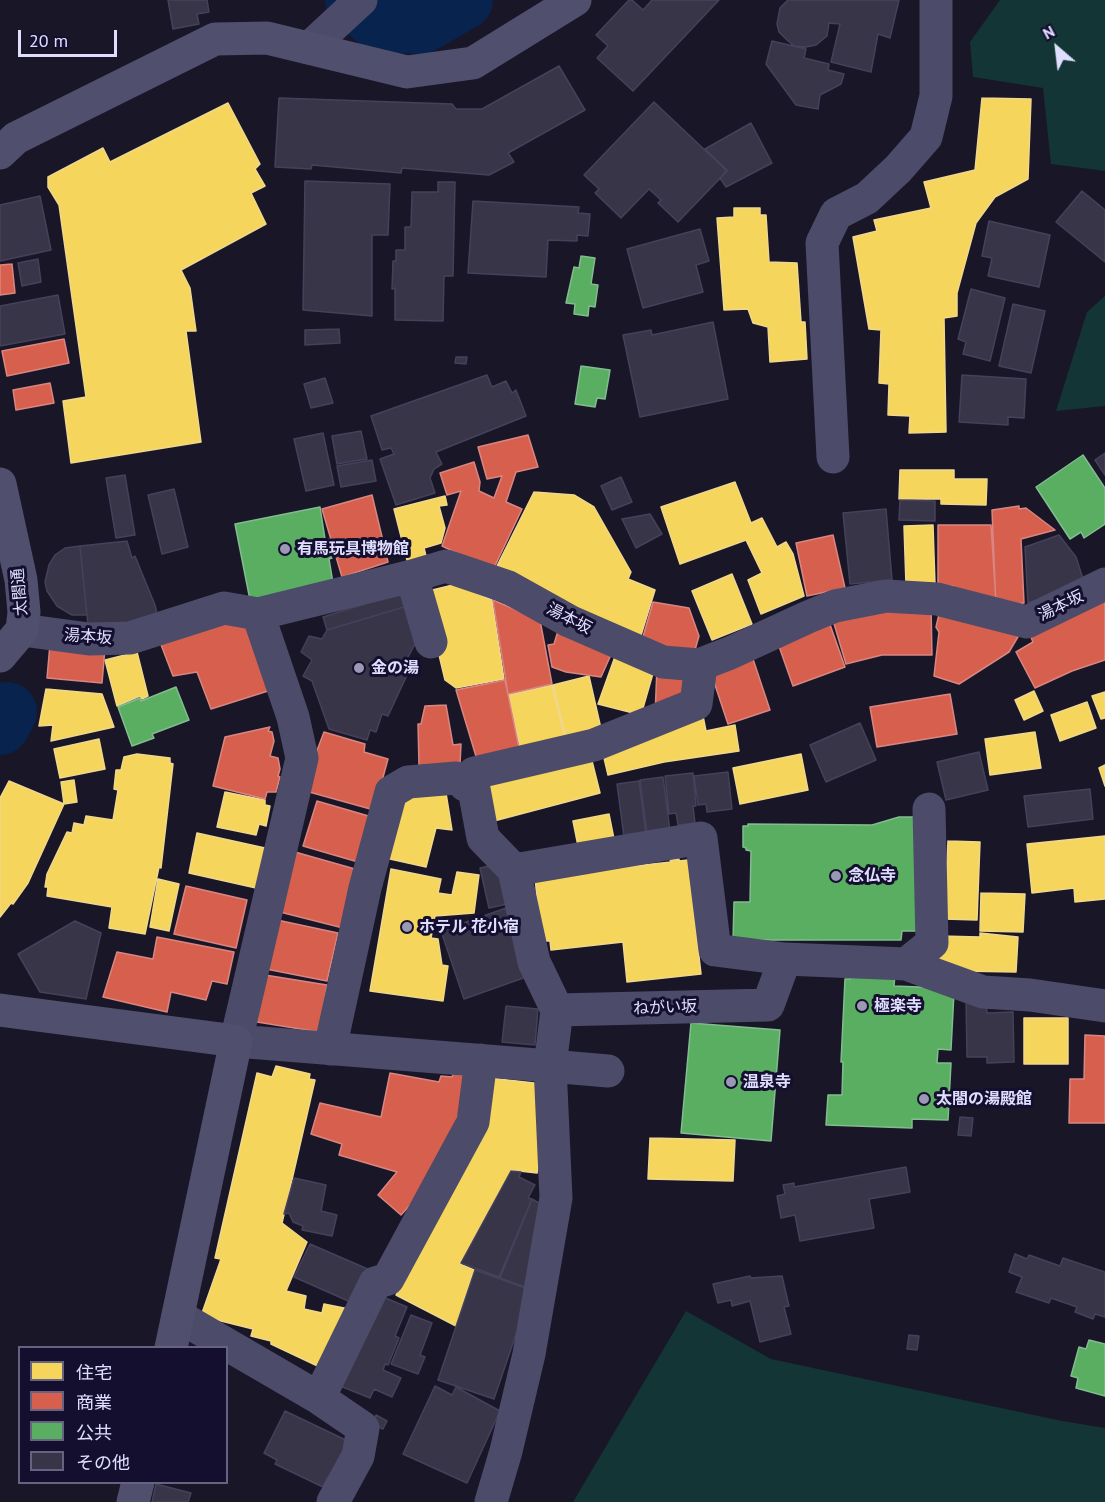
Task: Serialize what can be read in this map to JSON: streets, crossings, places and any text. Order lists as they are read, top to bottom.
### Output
{
  "streets": {
    "street": ["太閤通", "湯本坂", "ねがい坂"]
  },
  "crossings": [
    ["太閤通", "湯本坂"]
  ],
  "places": [
    "有馬玩具博物館",
    "金の湯",
    "念仏寺",
    "ホテル 花小宿",
    "極楽寺",
    "温泉寺",
    "太閤の湯殿館"
  ],
  "legend": [
    "住宅",
    "商業",
    "公共",
    "その他"
  ],
  "scale_bar": "20 m",
  "north": "top left"
}
